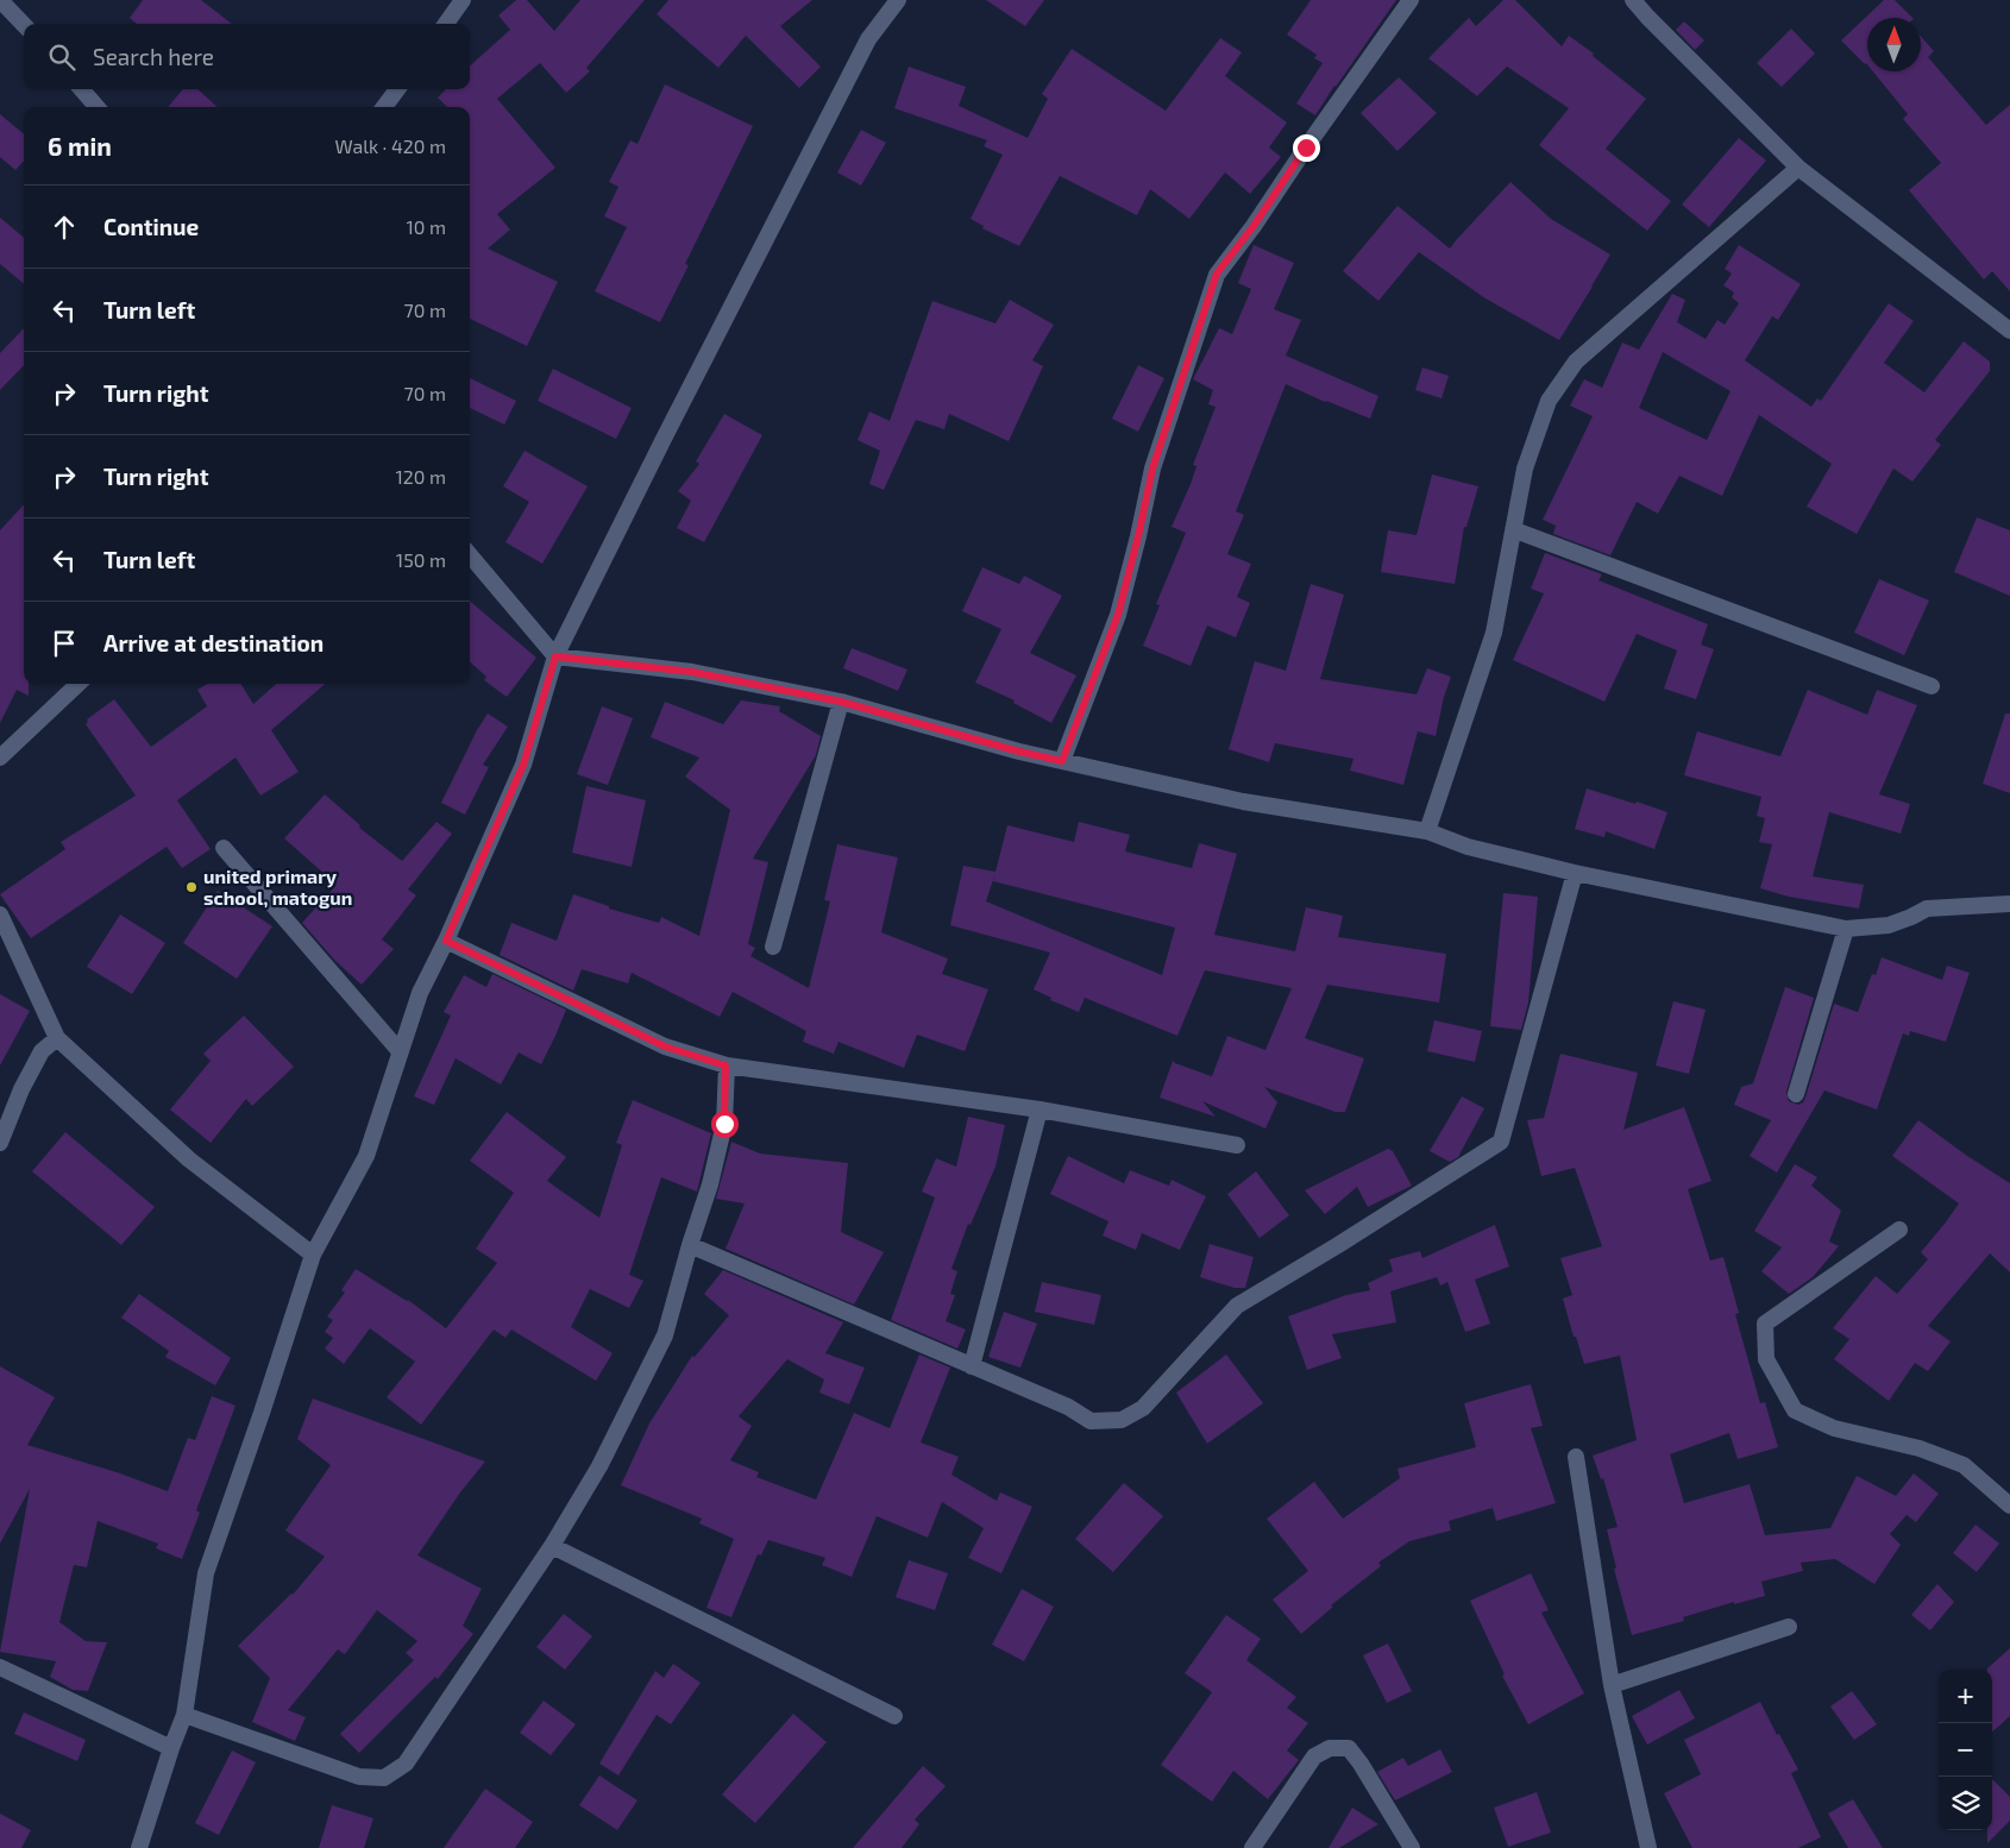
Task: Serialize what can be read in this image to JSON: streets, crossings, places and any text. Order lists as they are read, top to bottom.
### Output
{
  "places": ["united primary school, matogun"],
  "north": "top",
  "page": {
    "search": "Search here",
    "heading": ["6 min", "Walk · 420 m"],
    "list": [
      ["Continue", "10 m"],
      ["Turn left", "70 m"],
      ["Turn right", "70 m"],
      ["Turn right", "120 m"],
      ["Turn left", "150 m"],
      "Arrive at destination"
    ],
    "map_buttons": ["+", "−"]
  }
}
